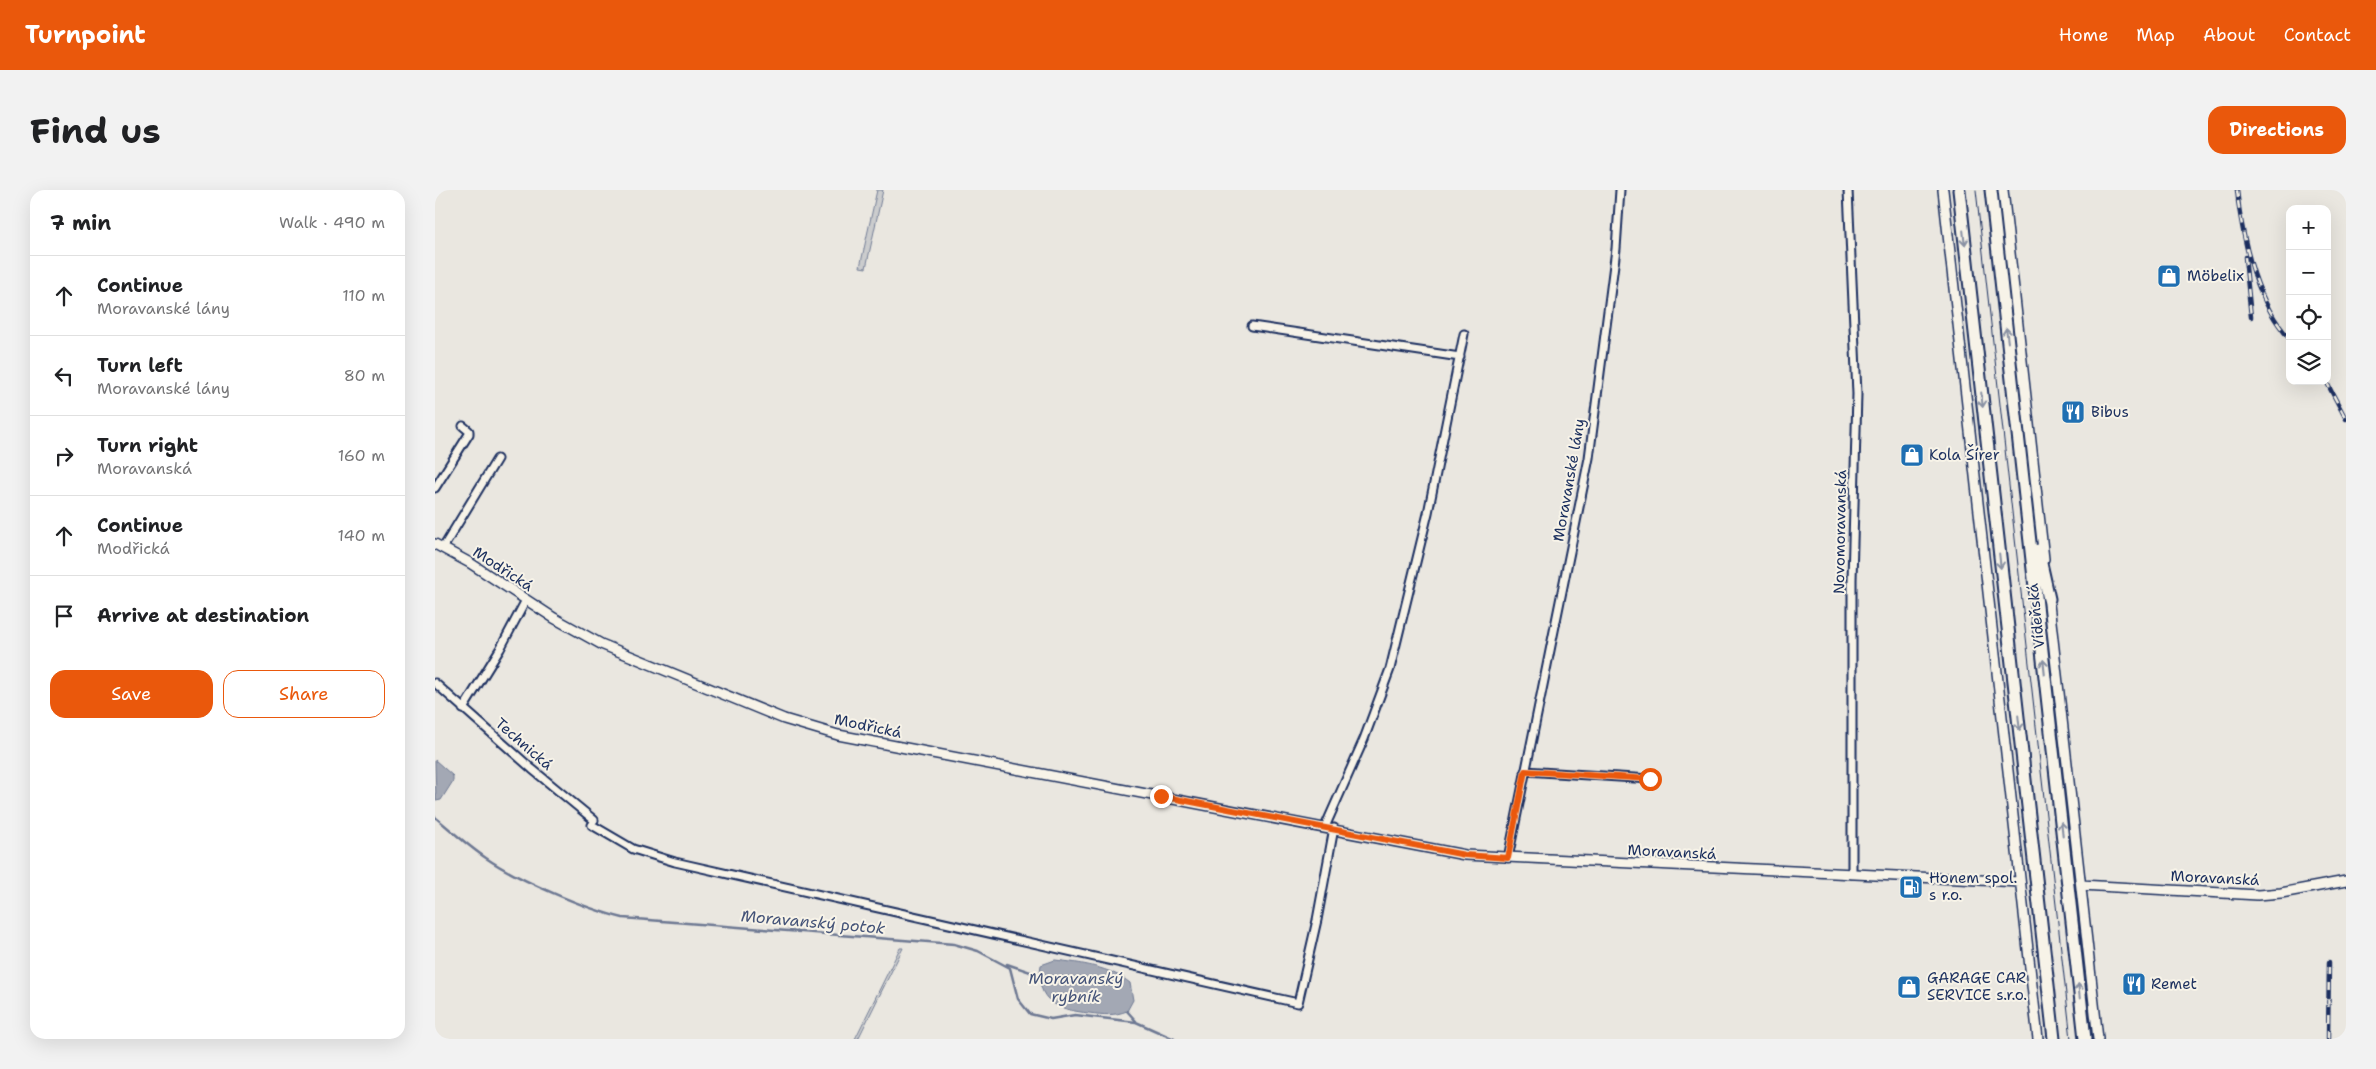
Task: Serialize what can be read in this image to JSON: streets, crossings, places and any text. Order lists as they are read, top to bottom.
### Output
{
  "streets": {
    "highway": ["Vídeňská"],
    "street": [
      "Moravanské lány",
      "Novomoravanská",
      "Modřická",
      "Technická",
      "Moravanská"
    ]
  },
  "crossings": [
    ["Moravanské lány", "Moravanská"],
    ["Novomoravanská", "Moravanská"],
    ["Modřická", "Technická"],
    ["Modřická", "Moravanská"],
    ["Vídeňská", "Moravanská"],
    ["Technická", "Moravanská"]
  ],
  "water": ["Moravanský potok", "Moravanský rybník"],
  "places": {
    "shop": ["Möbelix", "Kola Šírer", "GARAGE CAR SERVICE s.r.o."],
    "restaurant": ["Bibus", "Remet"],
    "fuel station": ["Honem spol. s r.o."]
  },
  "page": {
    "header": "Turnpoint",
    "nav": [
      "Home",
      "Map",
      "About",
      "Contact"
    ],
    "buttons": [
      "Directions",
      ["Save", "Share"]
    ],
    "title": "Find us",
    "heading": ["7 min", "Walk · 490 m"],
    "map_buttons": ["+", "−"],
    "list": [
      ["Continue", "Moravanské lány", "110 m"],
      ["Turn left", "Moravanské lány", "80 m"],
      ["Turn right", "Moravanská", "160 m"],
      ["Continue", "Modřická", "140 m"],
      "Arrive at destination"
    ]
  }
}
